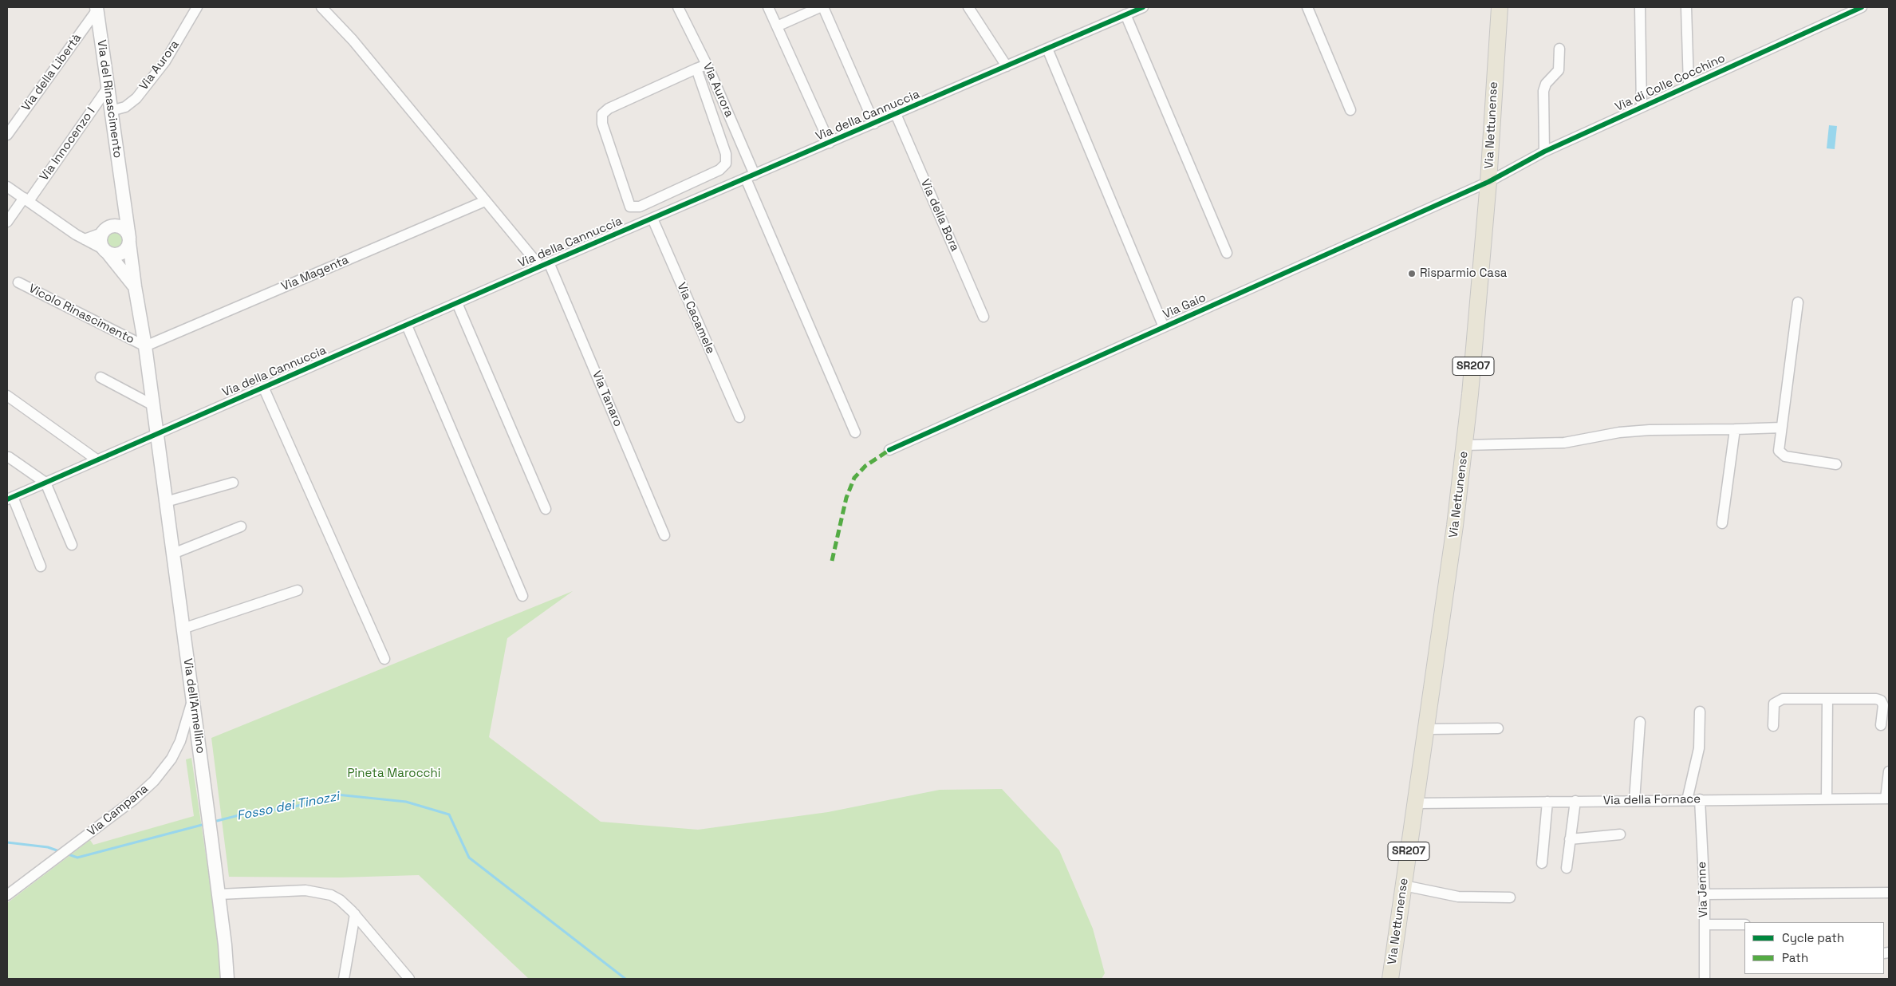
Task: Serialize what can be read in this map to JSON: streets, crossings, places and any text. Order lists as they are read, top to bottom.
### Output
{
  "streets": {
    "main road": ["Via Nettunense", "SR207"],
    "street": [
      "Via Aurora",
      "Via della Libertà",
      "Via di Colle Cocchino",
      "Via del Rinascimento",
      "Via della Cannuccia",
      "Via Innocenzo I",
      "Via della Bora",
      "Via Magenta",
      "Via Gaio",
      "Vicolo Rinascimento",
      "Via Cacamele",
      "Via Tanaro",
      "Via dell'Armellino",
      "Via della Fornace",
      "Via Campana",
      "Via Jenne"
    ]
  },
  "crossings": [
    ["Via Aurora", "Via del Rinascimento"],
    ["Via Aurora", "Via della Cannuccia"],
    ["Via della Libertà", "Via del Rinascimento"],
    ["Via di Colle Cocchino", "Via Nettunense"],
    ["Via di Colle Cocchino", "Via Gaio"],
    ["Via del Rinascimento", "Via della Cannuccia"],
    ["Via del Rinascimento", "Via Innocenzo I"],
    ["Via del Rinascimento", "Via Magenta"],
    ["Via del Rinascimento", "Vicolo Rinascimento"],
    ["Via del Rinascimento", "Via dell'Armellino"],
    ["Via della Cannuccia", "Via della Bora"],
    ["Via della Cannuccia", "Via Cacamele"],
    ["Via della Cannuccia", "Via Tanaro"],
    ["Via della Cannuccia", "Via dell'Armellino"],
    ["Via Nettunense", "Via Gaio"],
    ["Via Nettunense", "Via della Fornace"],
    ["Via Magenta", "Vicolo Rinascimento"],
    ["Via dell'Armellino", "Via Campana"],
    ["Via della Fornace", "Via Jenne"]
  ],
  "water": ["Fosso dei Tinozzi"],
  "parks": ["Pineta Marocchi"],
  "places": ["Risparmio Casa"],
  "legend": ["Cycle path", "Path"]
}
